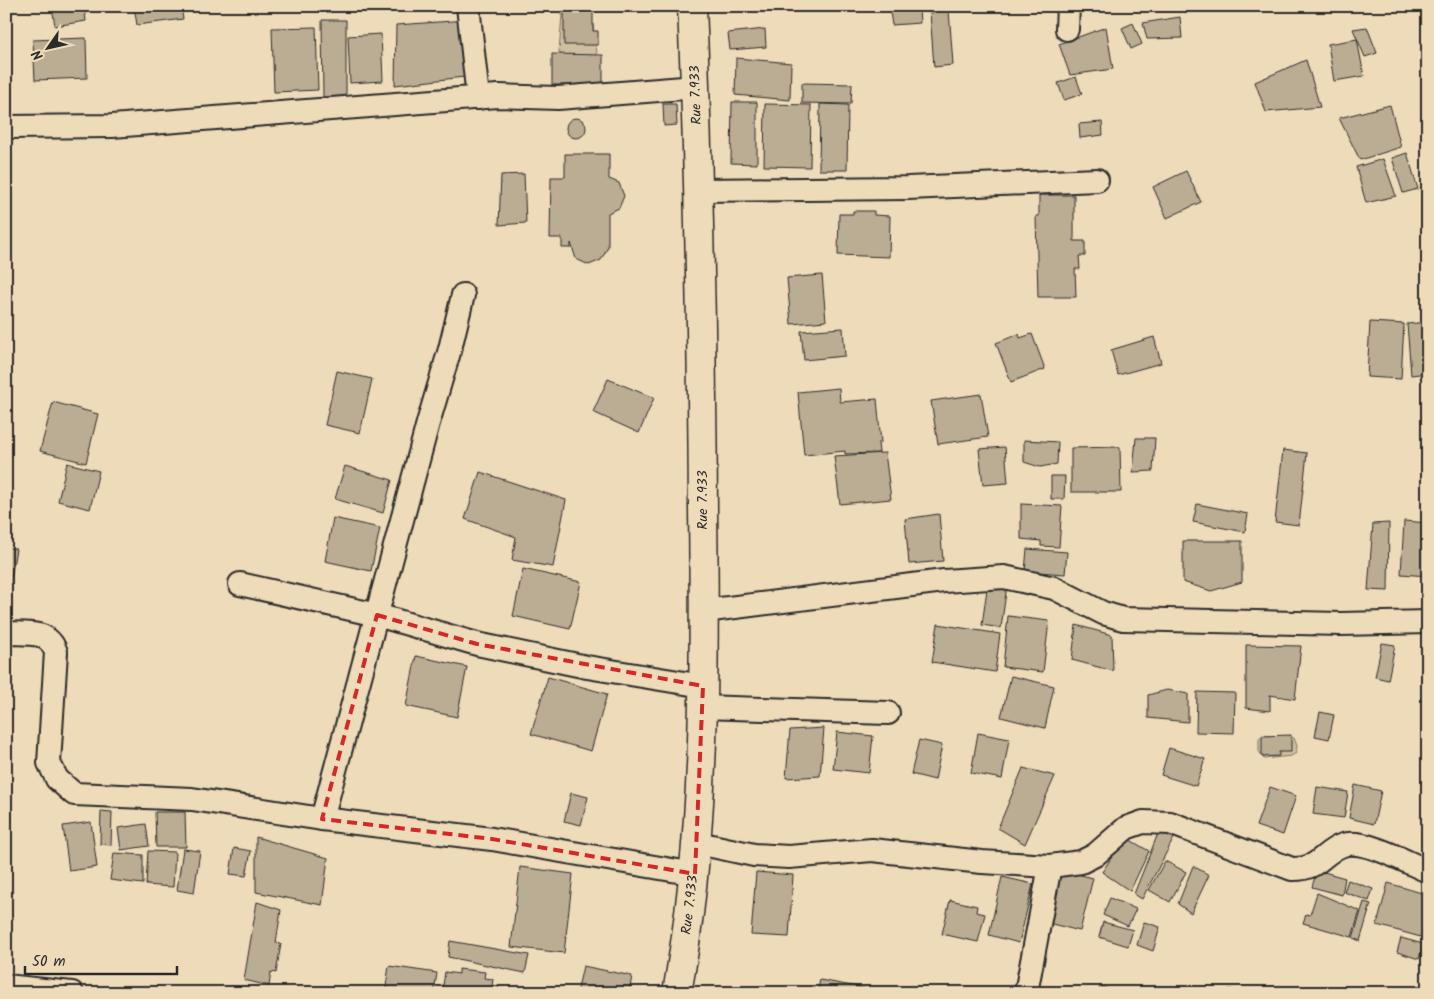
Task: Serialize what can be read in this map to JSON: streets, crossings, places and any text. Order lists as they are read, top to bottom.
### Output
{
  "streets": {
    "street": ["Rue 7.933"]
  },
  "scale_bar": "50 m",
  "north": "bottom left"
}
